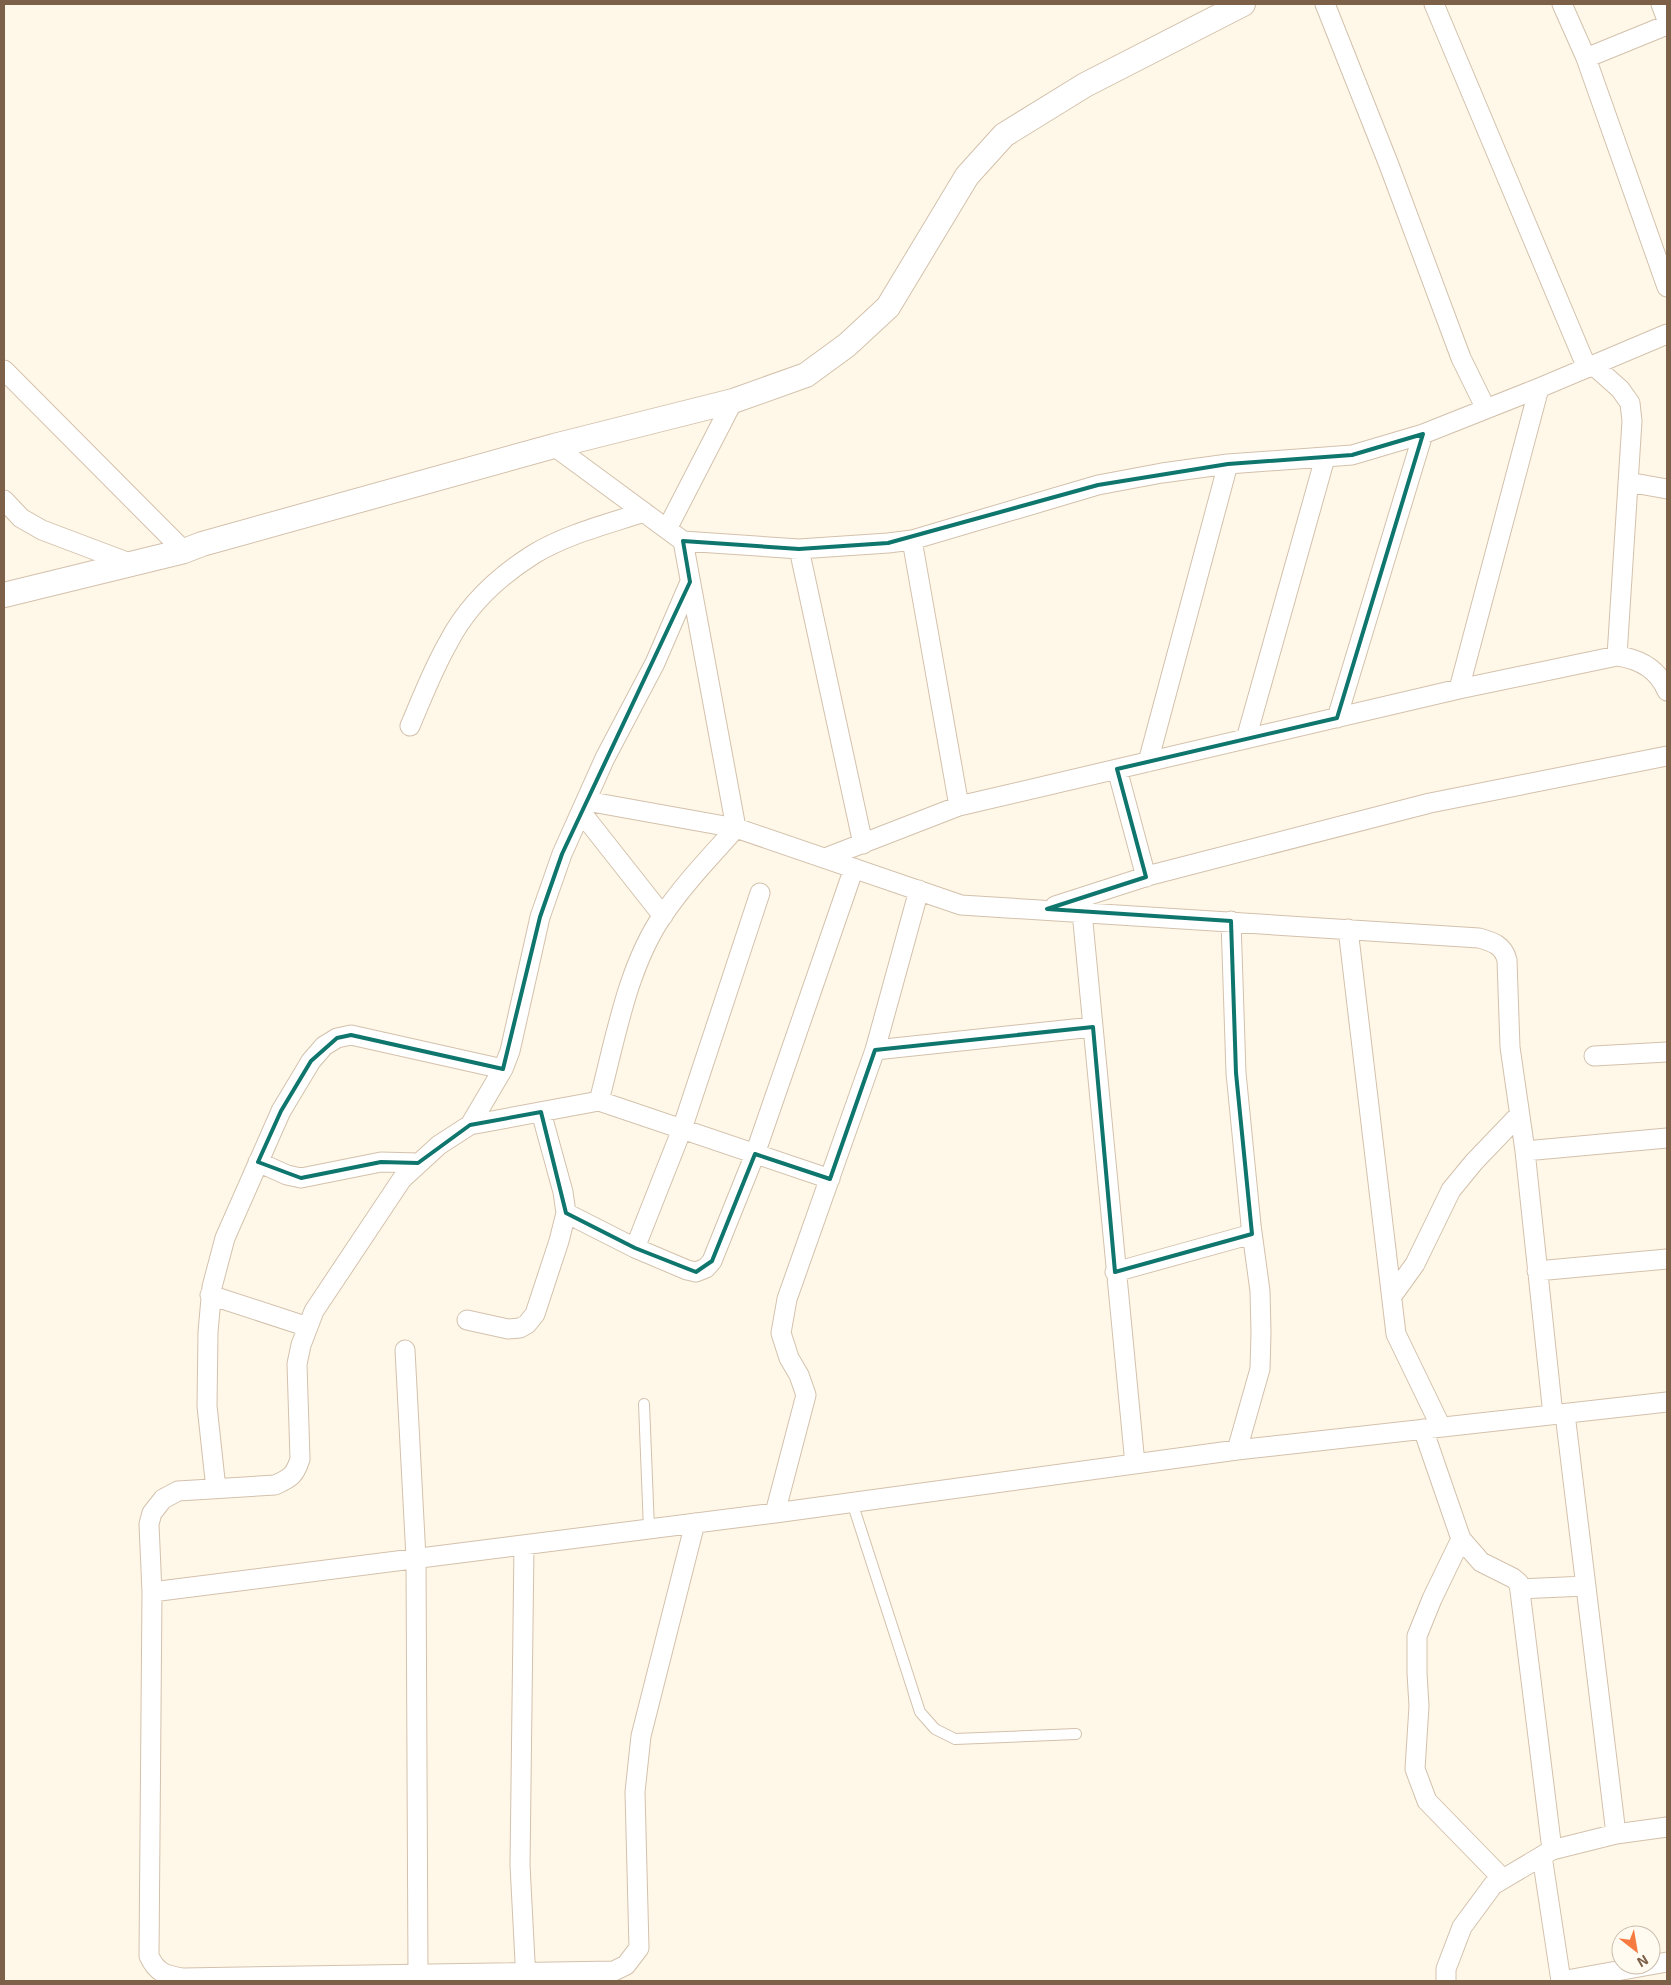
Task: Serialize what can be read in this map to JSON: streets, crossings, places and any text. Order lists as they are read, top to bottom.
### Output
{
  "north": "bottom right"
}
